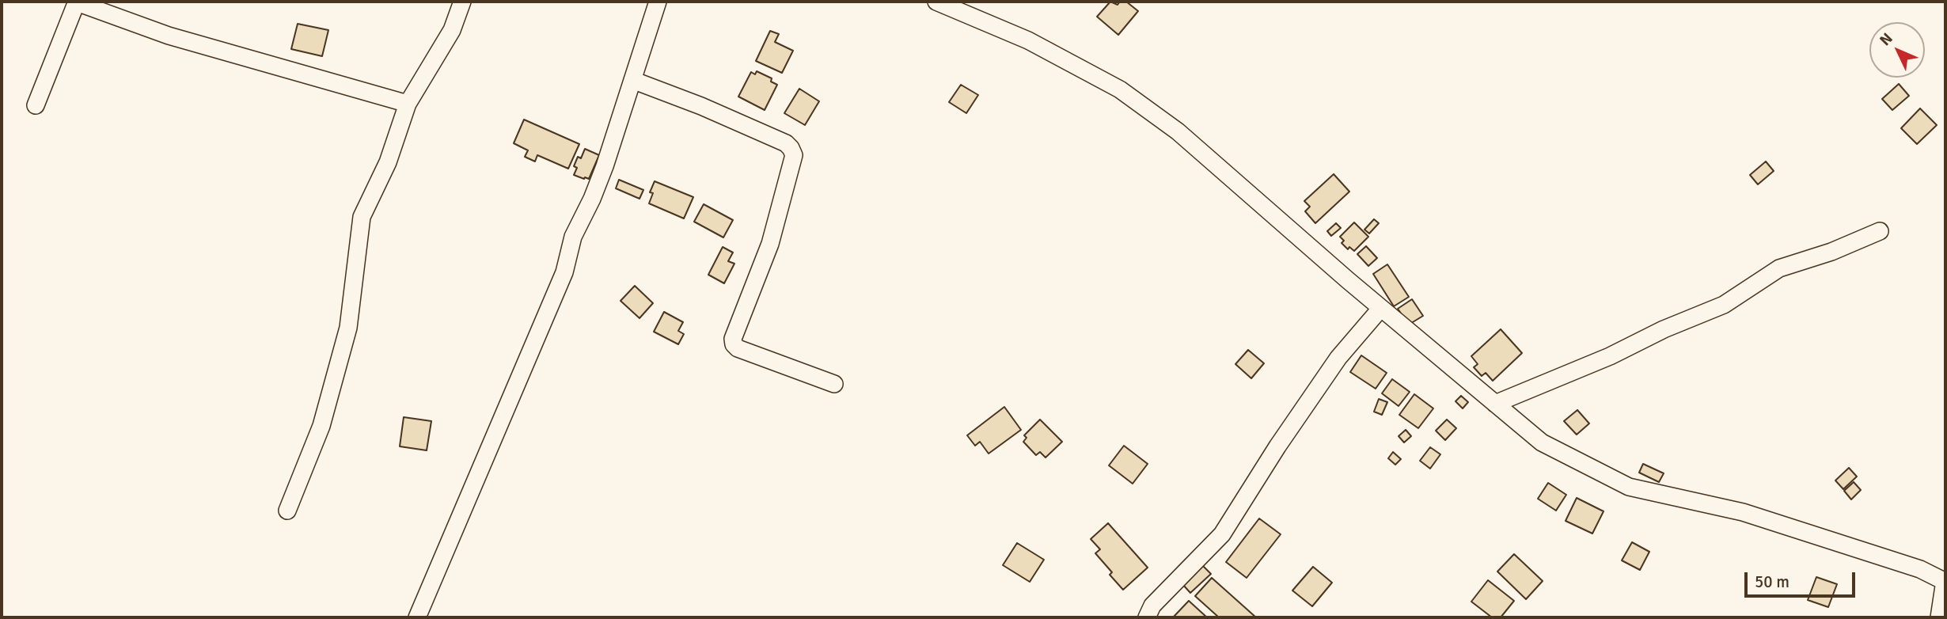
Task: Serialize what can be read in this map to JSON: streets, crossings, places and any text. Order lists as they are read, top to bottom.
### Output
{
  "scale_bar": "50 m",
  "north": "top left"
}
